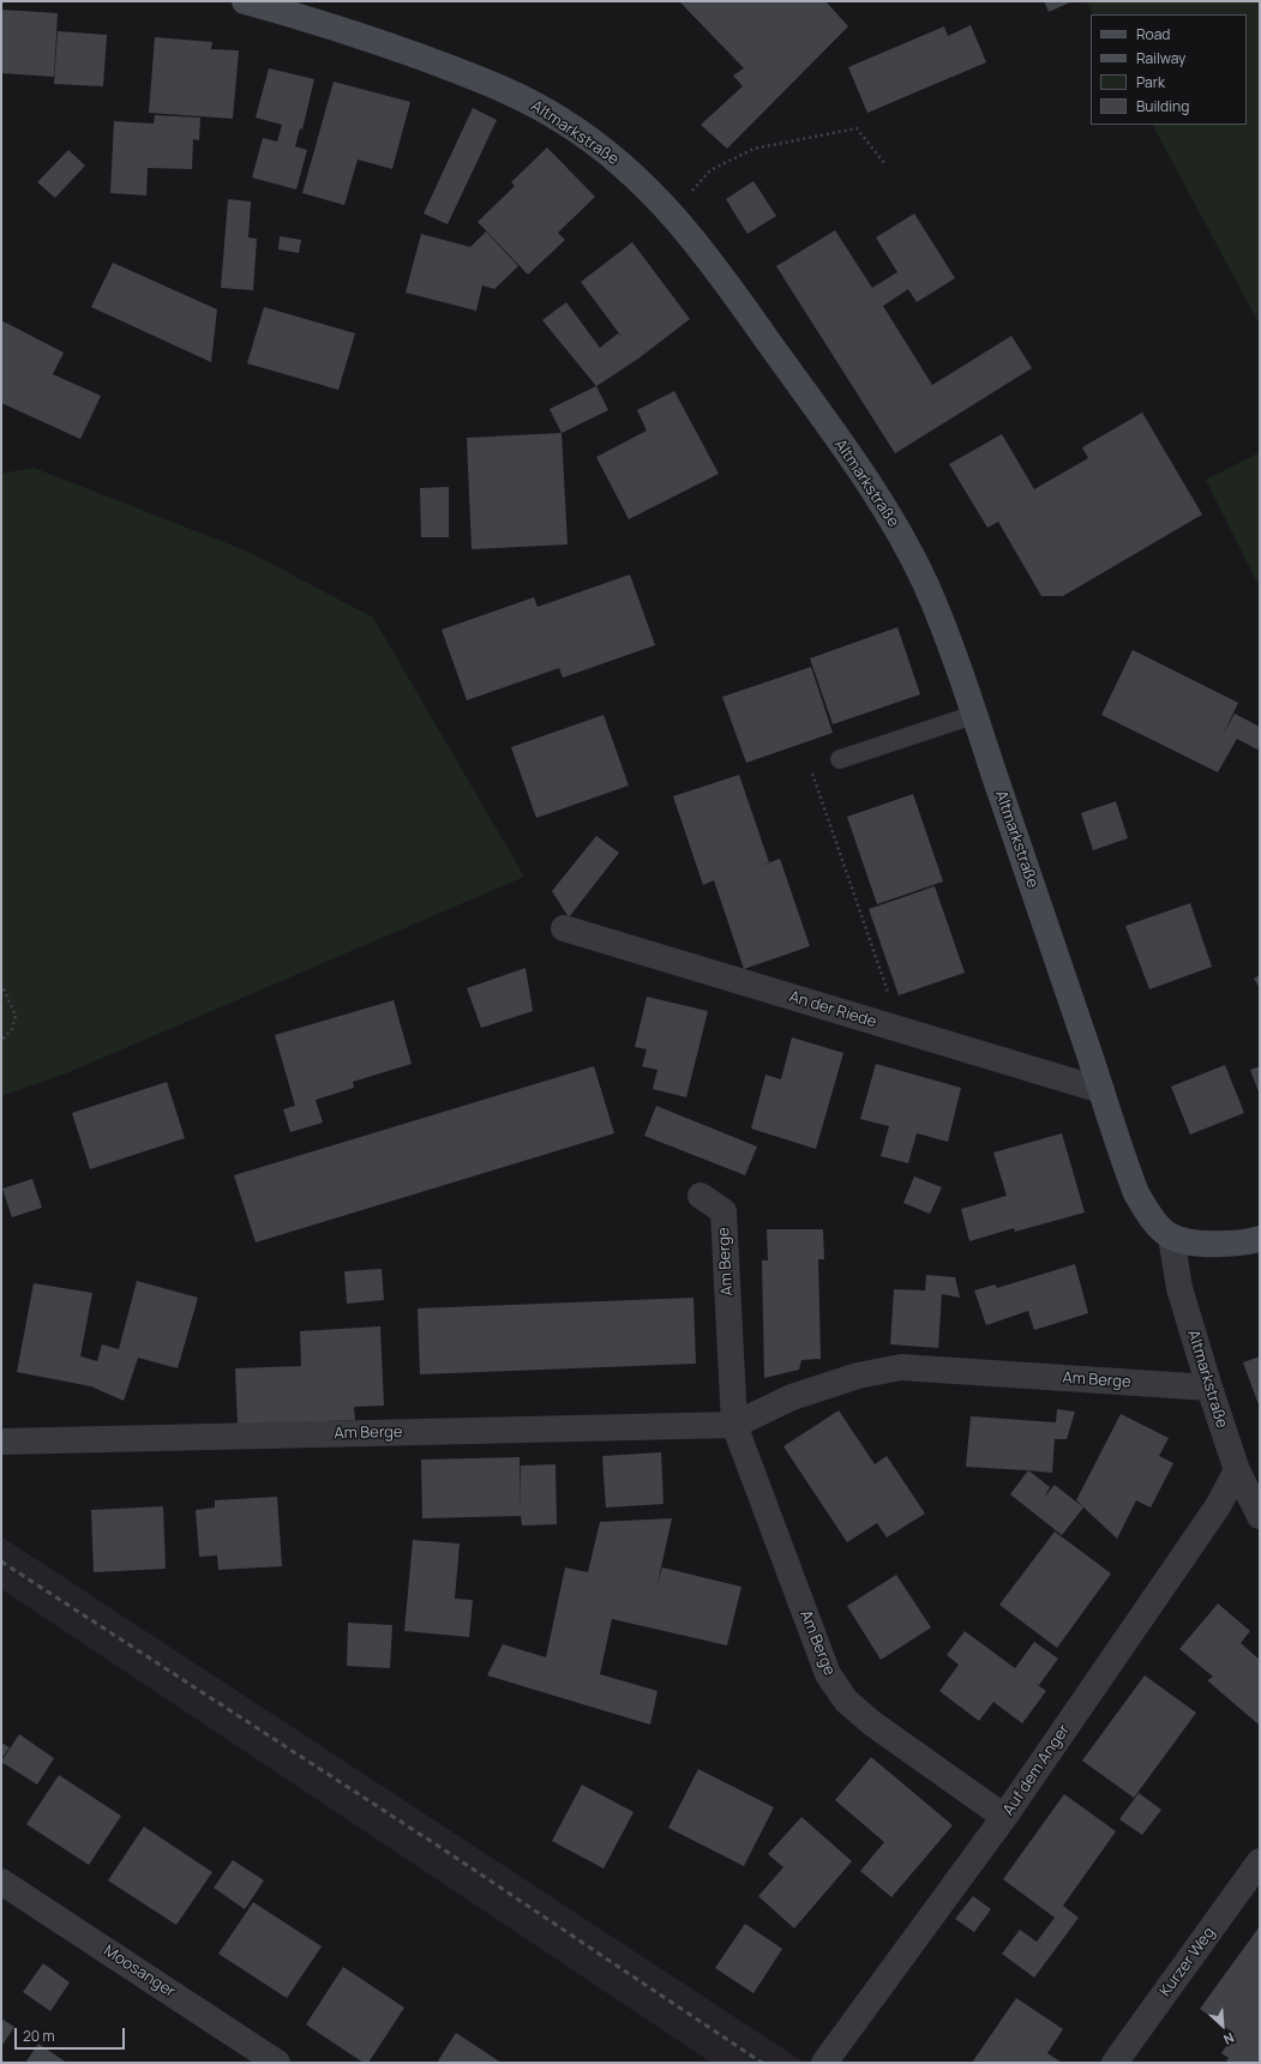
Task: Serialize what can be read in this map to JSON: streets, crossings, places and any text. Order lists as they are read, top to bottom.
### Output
{
  "streets": {
    "main road": ["Altmarkstraße"],
    "street": [
      "An der Riede",
      "Am Berge",
      "Auf dem Anger",
      "Kurzer Weg",
      "Moosanger"
    ]
  },
  "crossings": [
    ["Altmarkstraße", "An der Riede"],
    ["Altmarkstraße", "Am Berge"],
    ["Altmarkstraße", "Auf dem Anger"],
    ["Am Berge", "Auf dem Anger"]
  ],
  "legend": [
    "Road",
    "Railway",
    "Park",
    "Building"
  ],
  "scale_bar": "20 m",
  "north": "bottom right"
}
